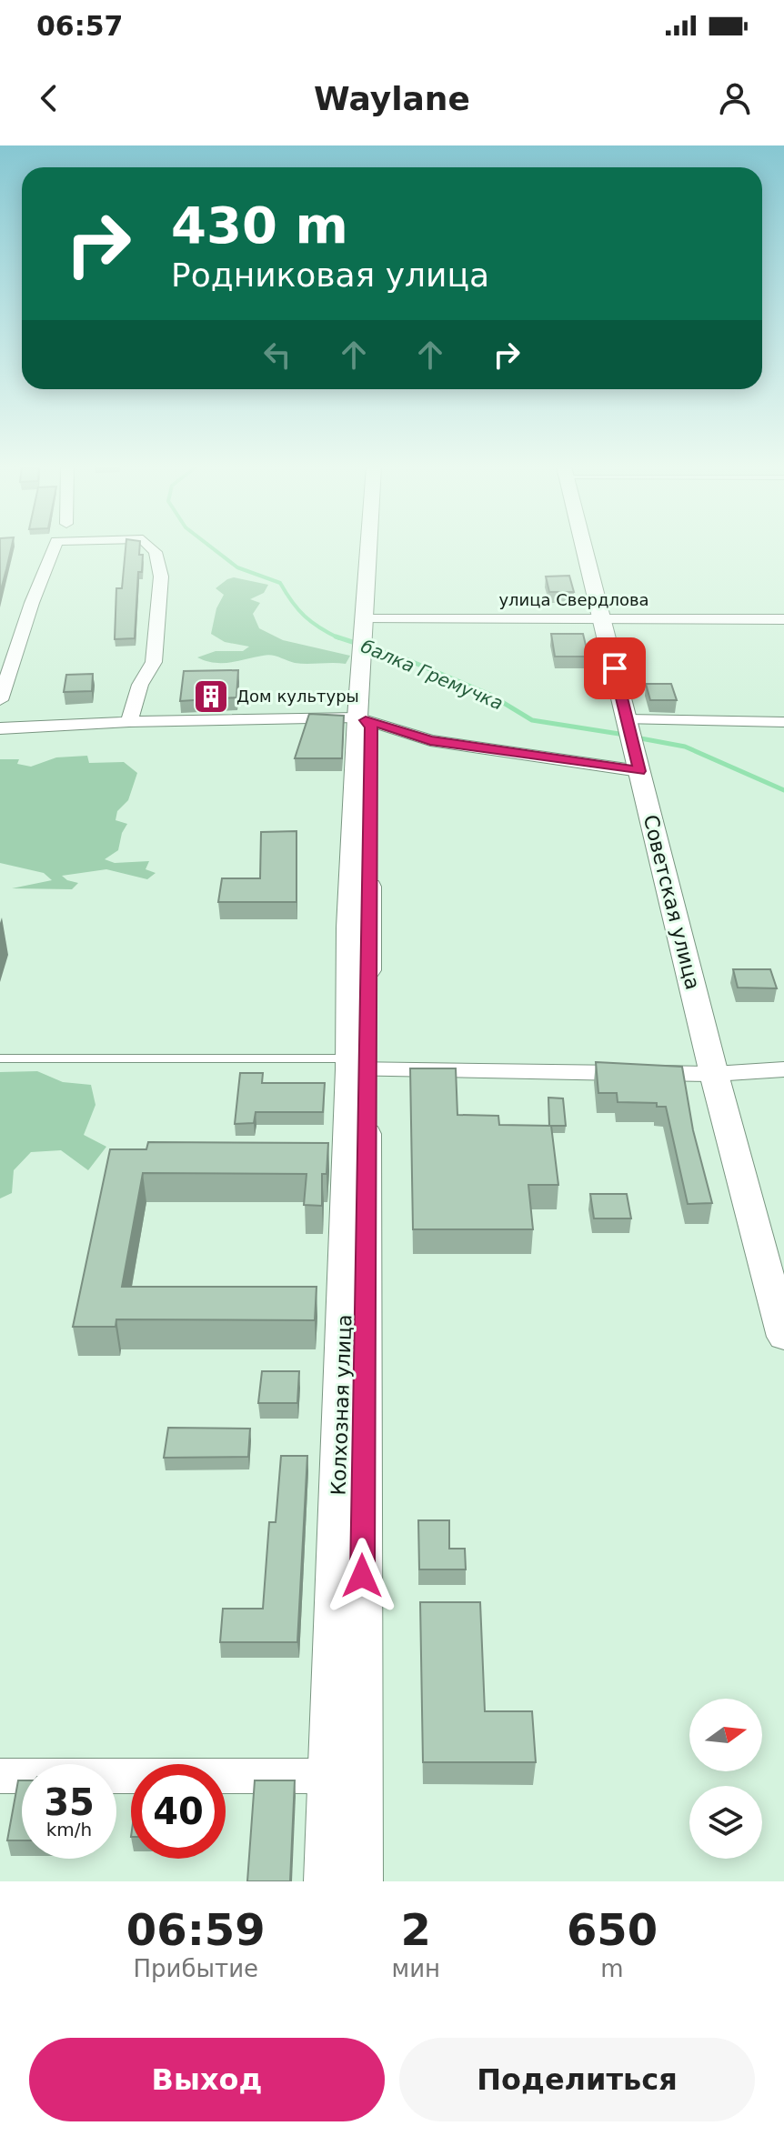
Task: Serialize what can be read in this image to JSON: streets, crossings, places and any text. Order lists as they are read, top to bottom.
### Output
{
  "streets": {
    "street": ["улица Свердлова", "Советская улица", "Колхозная улица"]
  },
  "crossings": [
    ["улица Свердлова", "Советская улица"],
    ["улица Свердлова", "Колхозная улица"]
  ],
  "water": ["балка Гремучка"],
  "places": {
    "building": ["Дом культуры"]
  },
  "north": "right",
  "page": {
    "status": "06:57",
    "header": "Waylane",
    "turn": ["430 m", "Родниковая улица"],
    "speed": "35 km/h",
    "limit": "40",
    "eta": [
      "06:59",
      "Прибытие",
      "2",
      "мин",
      "650",
      "m"
    ],
    "buttons": ["Выход", "Поделиться"]
  }
}
